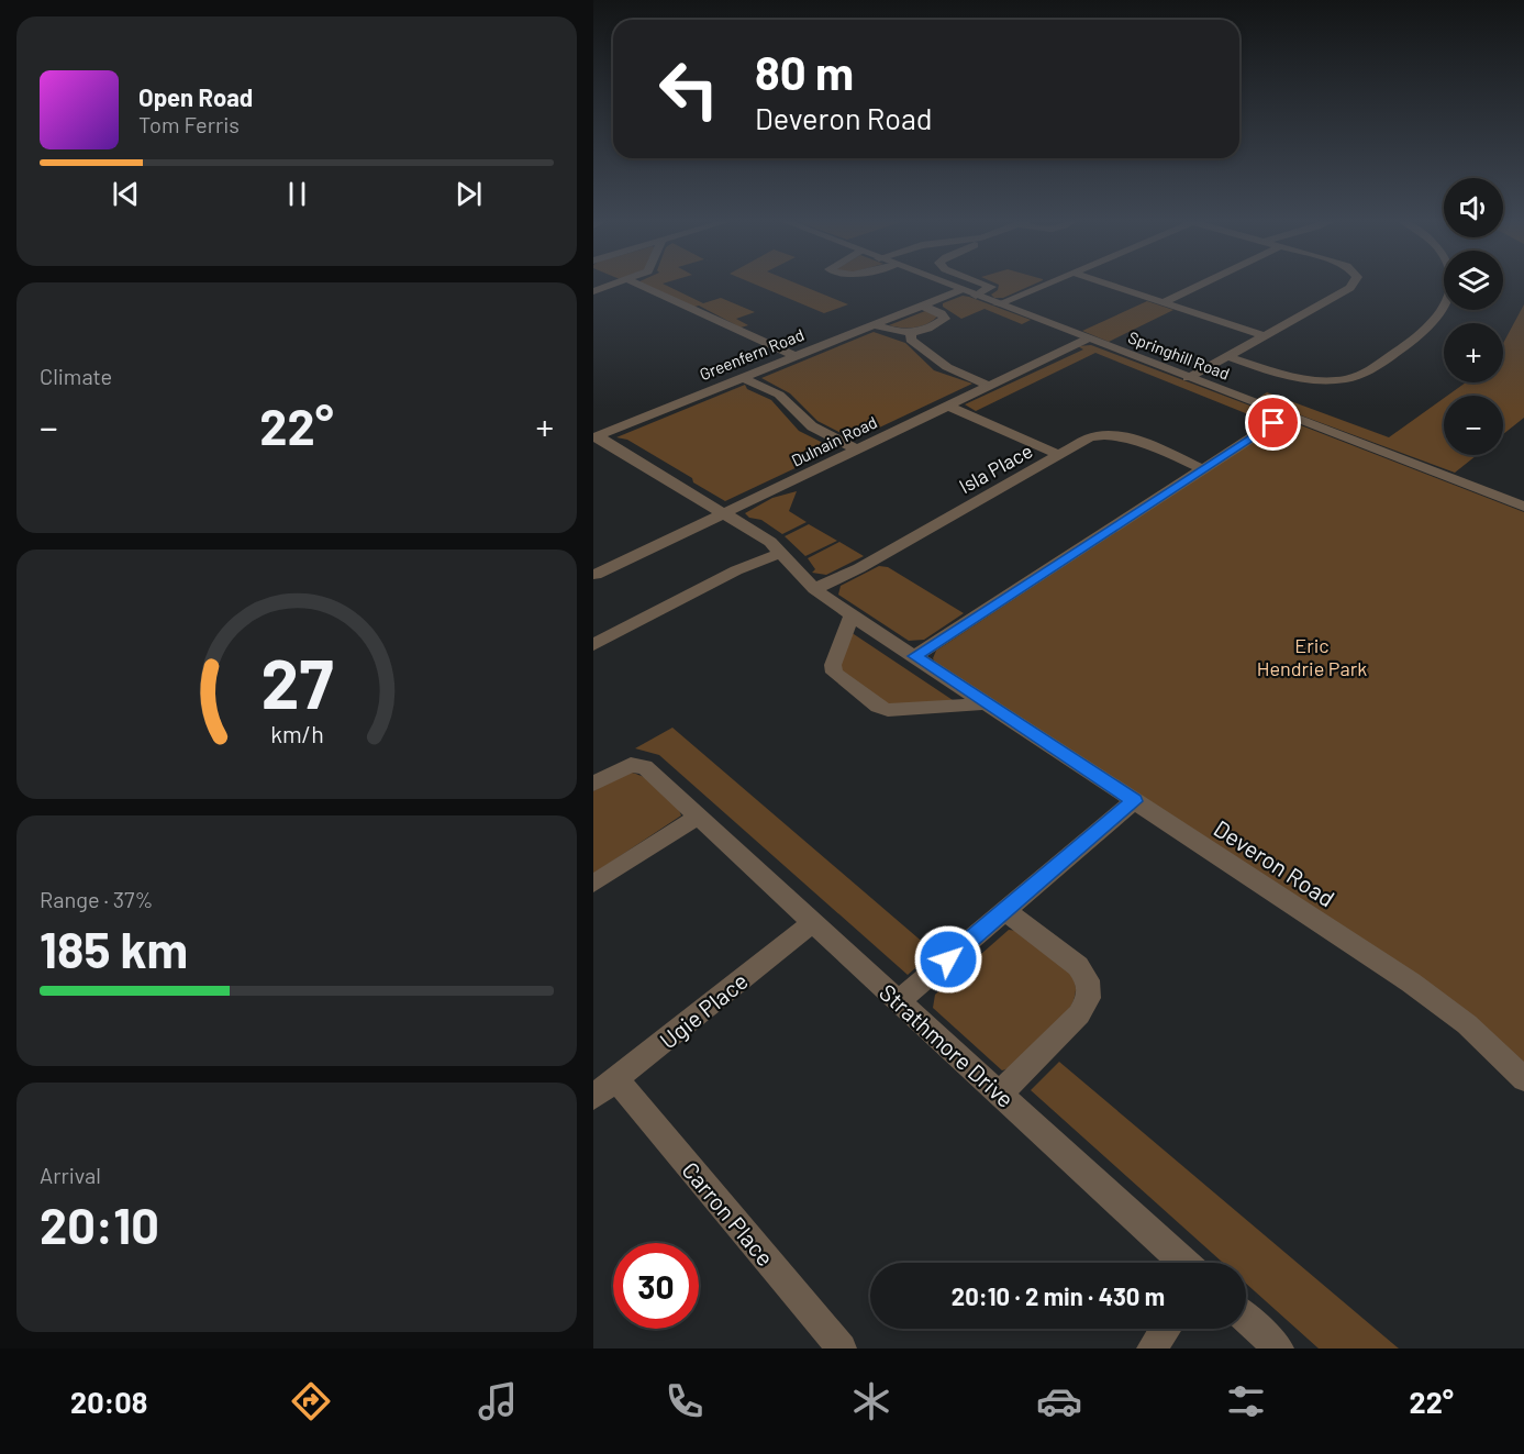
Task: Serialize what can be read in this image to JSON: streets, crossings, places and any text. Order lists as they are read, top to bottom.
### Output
{
  "streets": {
    "street": [
      "Greenfern Road",
      "Springhill Road",
      "Dulnain Road",
      "Isla Place",
      "Deveron Road",
      "Ugie Place",
      "Strathmore Drive",
      "Carron Place"
    ]
  },
  "crossings": [
    ["Greenfern Road", "Springhill Road"],
    ["Greenfern Road", "Deveron Road"],
    ["Springhill Road", "Dulnain Road"],
    ["Dulnain Road", "Deveron Road"],
    ["Isla Place", "Deveron Road"],
    ["Ugie Place", "Strathmore Drive"],
    ["Ugie Place", "Carron Place"]
  ],
  "parks": ["Eric Hendrie Park"],
  "page": {
    "turn": ["80 m", "Deveron Road"],
    "song": ["Open Road", "Tom Ferris"],
    "map_buttons": ["+", "−"],
    "tile": [
      "Climate",
      ["Range · 37%", "185 km"],
      ["Arrival", "20:10"]
    ],
    "heat": ["−", "22°", "+"],
    "limit": "30",
    "trip": "20:10 · 2 min · 430 m",
    "tabs": ["20:08", "22°"],
    "gauge": ["27", "km/h"]
  }
}
